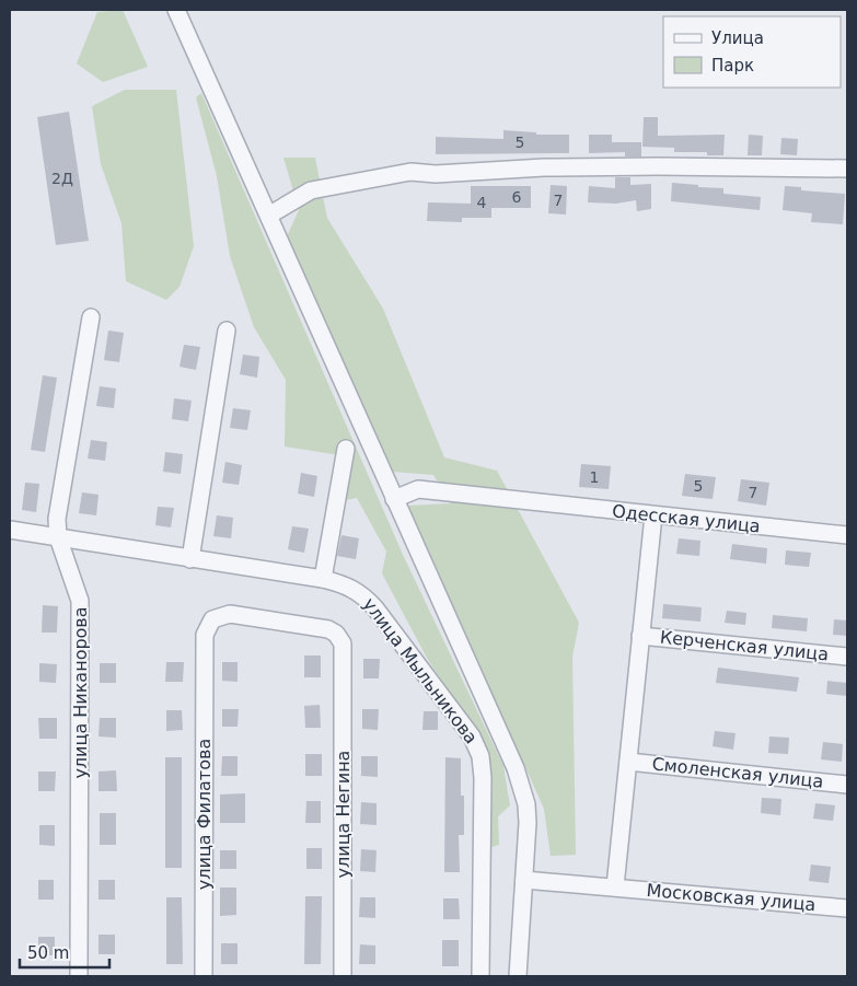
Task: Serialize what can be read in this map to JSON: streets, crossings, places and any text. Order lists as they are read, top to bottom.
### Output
{
  "streets": {
    "street": [
      "Одесская улица",
      "Керченская улица",
      "улица Мыльникова",
      "улица Никанорова",
      "Смоленская улица",
      "улица Филатова",
      "улица Негина",
      "Московская улица"
    ]
  },
  "crossings": [
    ["улица Мыльникова", "улица Никанорова"],
    ["улица Филатова", "улица Негина"]
  ],
  "house_numbers": [
    "5",
    "2Д",
    "6",
    "7",
    "4",
    "1",
    "5",
    "7"
  ],
  "legend": ["Улица", "Парк"],
  "scale_bar": "50 m"
}
